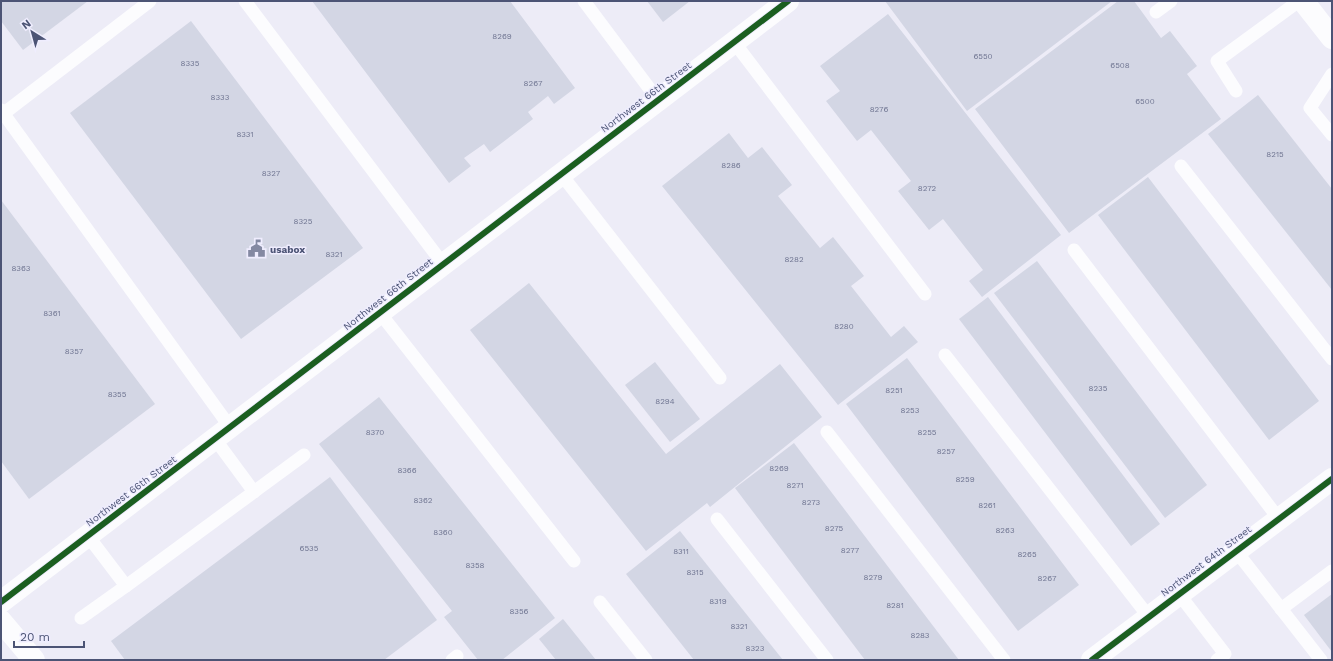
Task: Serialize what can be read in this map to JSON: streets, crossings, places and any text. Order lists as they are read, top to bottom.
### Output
{
  "streets": {
    "street": ["Northwest 66th Street", "Northwest 64th Street"]
  },
  "places": {
    "public building": ["usabox"]
  },
  "house_numbers": [
    "8269",
    "6550",
    "8335",
    "6508",
    "8267",
    "8333",
    "6500",
    "8276",
    "8331",
    "8215",
    "8286",
    "8327",
    "8272",
    "8325",
    "8321",
    "8282",
    "8363",
    "8361",
    "8280",
    "8357",
    "8235",
    "8251",
    "8355",
    "8294",
    "8253",
    "8370",
    "8255",
    "8257",
    "8269",
    "8366",
    "8259",
    "8271",
    "8362",
    "8273",
    "8261",
    "8275",
    "8263",
    "8360",
    "6535",
    "8277",
    "8311",
    "8265",
    "8358",
    "8315",
    "8279",
    "8267",
    "8319",
    "8281",
    "8356",
    "8321",
    "8283",
    "8323"
  ],
  "scale_bar": "20 m",
  "north": "top left"
}
